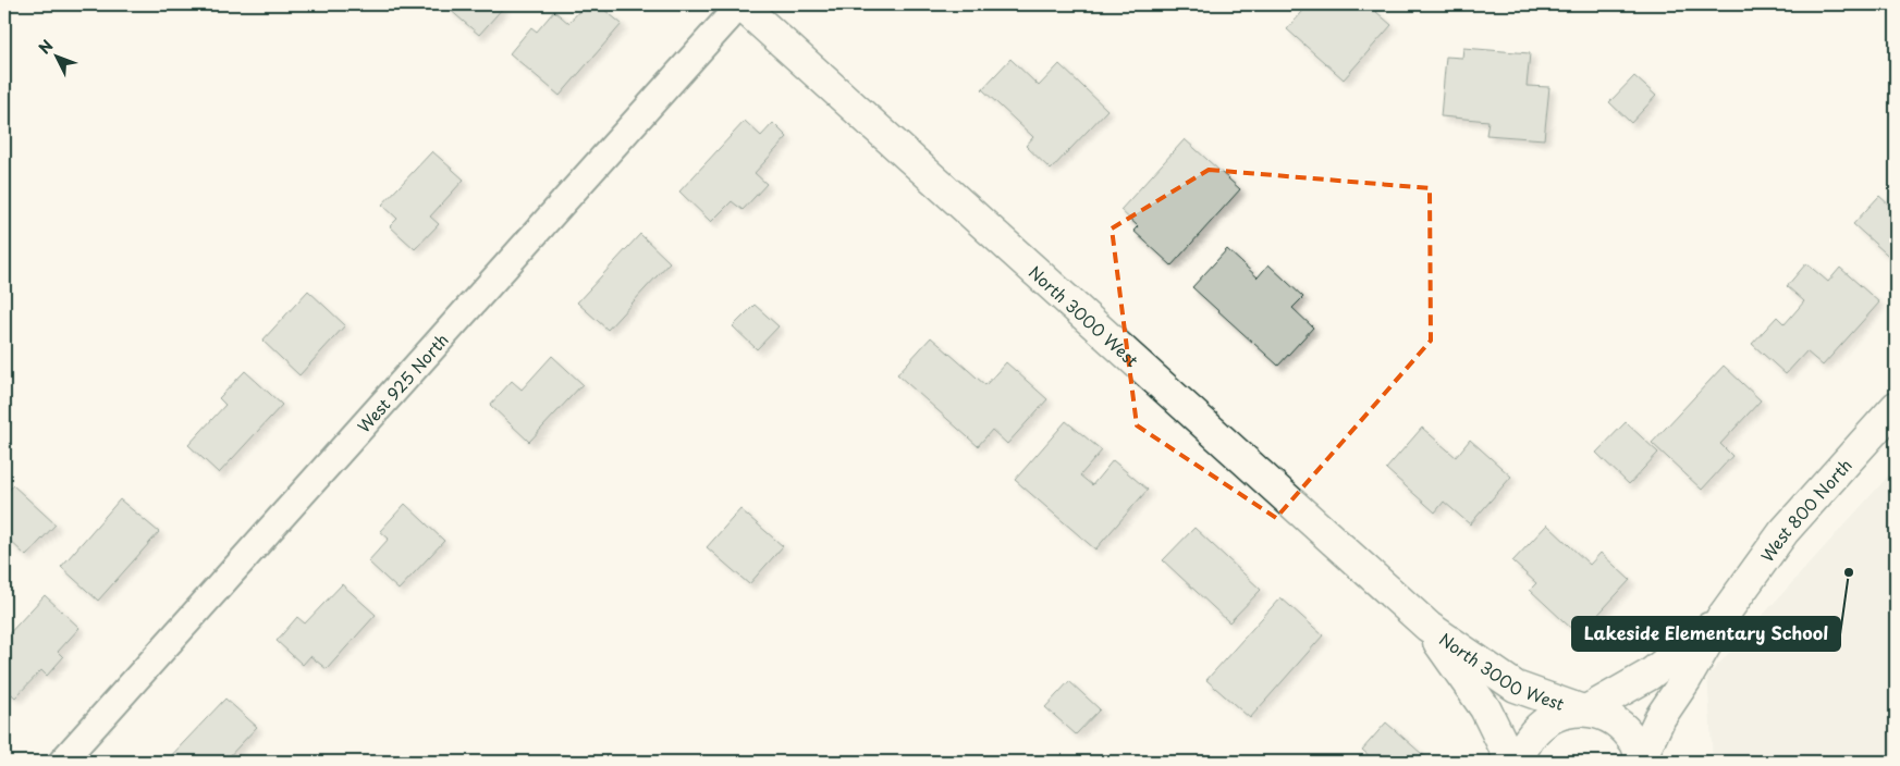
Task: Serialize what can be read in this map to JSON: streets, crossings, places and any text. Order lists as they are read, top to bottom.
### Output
{
  "streets": {
    "main road": ["North 3000 West", "West 800 North"],
    "street": ["West 925 North"]
  },
  "crossings": [
    ["North 3000 West", "West 925 North"],
    ["North 3000 West", "West 800 North"]
  ],
  "places": ["Lakeside Elementary School"],
  "north": "top left"
}
